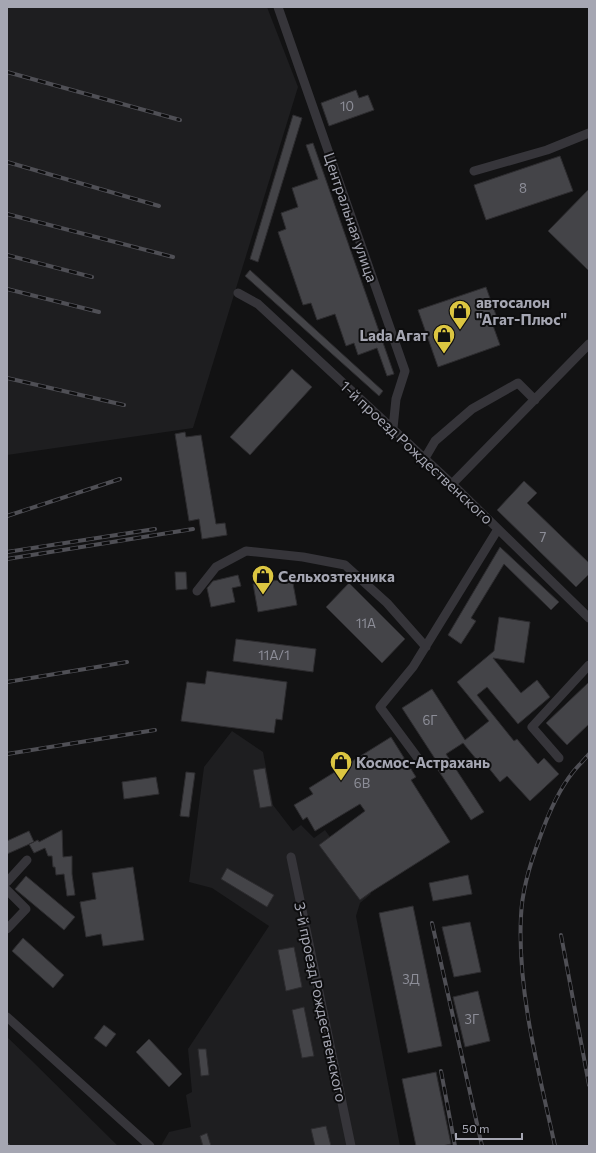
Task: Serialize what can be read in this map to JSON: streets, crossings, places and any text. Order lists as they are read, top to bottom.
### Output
{
  "streets": {
    "street": ["Центральная улица", "1-й проезд Рождественского", "3-й проезд Рождественского"]
  },
  "crossings": [
    ["Центральная улица", "1-й проезд Рождественского"]
  ],
  "places": {
    "shop": [
      "автосалон \"Агат-Плюс\"",
      "Lada Агат",
      "Сельхозтехника",
      "Космос-Астрахань"
    ]
  },
  "house_numbers": [
    "10",
    "8",
    "7",
    "11А",
    "11А/1",
    "6Г",
    "6В",
    "3Д",
    "3Г"
  ],
  "scale_bar": "50 m"
}
